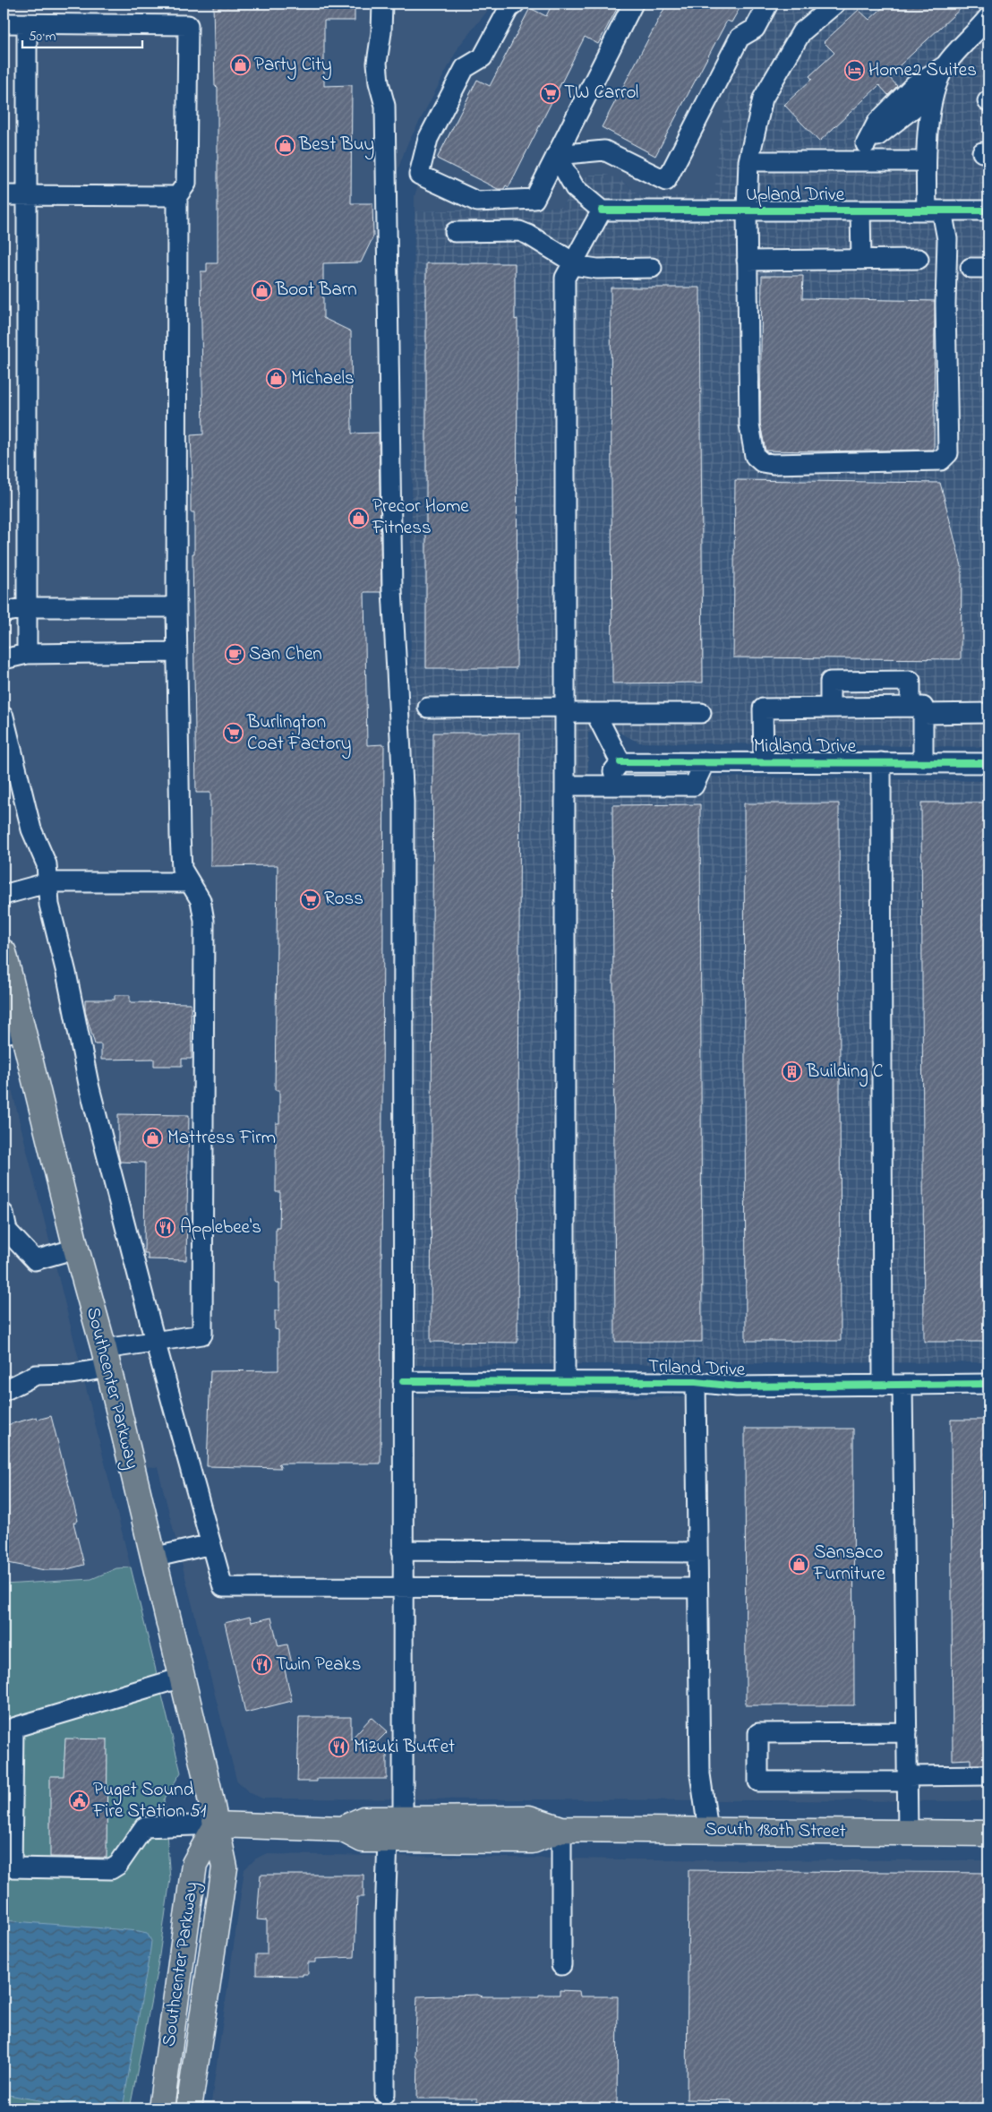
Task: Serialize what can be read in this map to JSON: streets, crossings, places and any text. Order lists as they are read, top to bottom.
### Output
{
  "streets": {
    "main road": ["Southcenter Parkway", "South 180th Street"],
    "street": ["Upland Drive", "Midland Drive", "Triland Drive"]
  },
  "crossings": [
    ["Southcenter Parkway", "South 180th Street"]
  ],
  "places": {
    "shop": [
      "Party City",
      "Best Buy",
      "Boot Barn",
      "Michaels",
      "Precor Home Fitness",
      "Mattress Firm",
      "Sansaco Furniture"
    ],
    "hotel": ["Home2 Suites"],
    "supermarket": ["TW Carrol", "Burlington Coat Factory", "Ross"],
    "cafe": ["San Chen"],
    "building": ["Building C"],
    "restaurant": ["Applebee's", "Twin Peaks", "Mizuki Buffet"],
    "public building": ["Puget Sound Fire Station 51"]
  },
  "scale_bar": "50 m"
}
